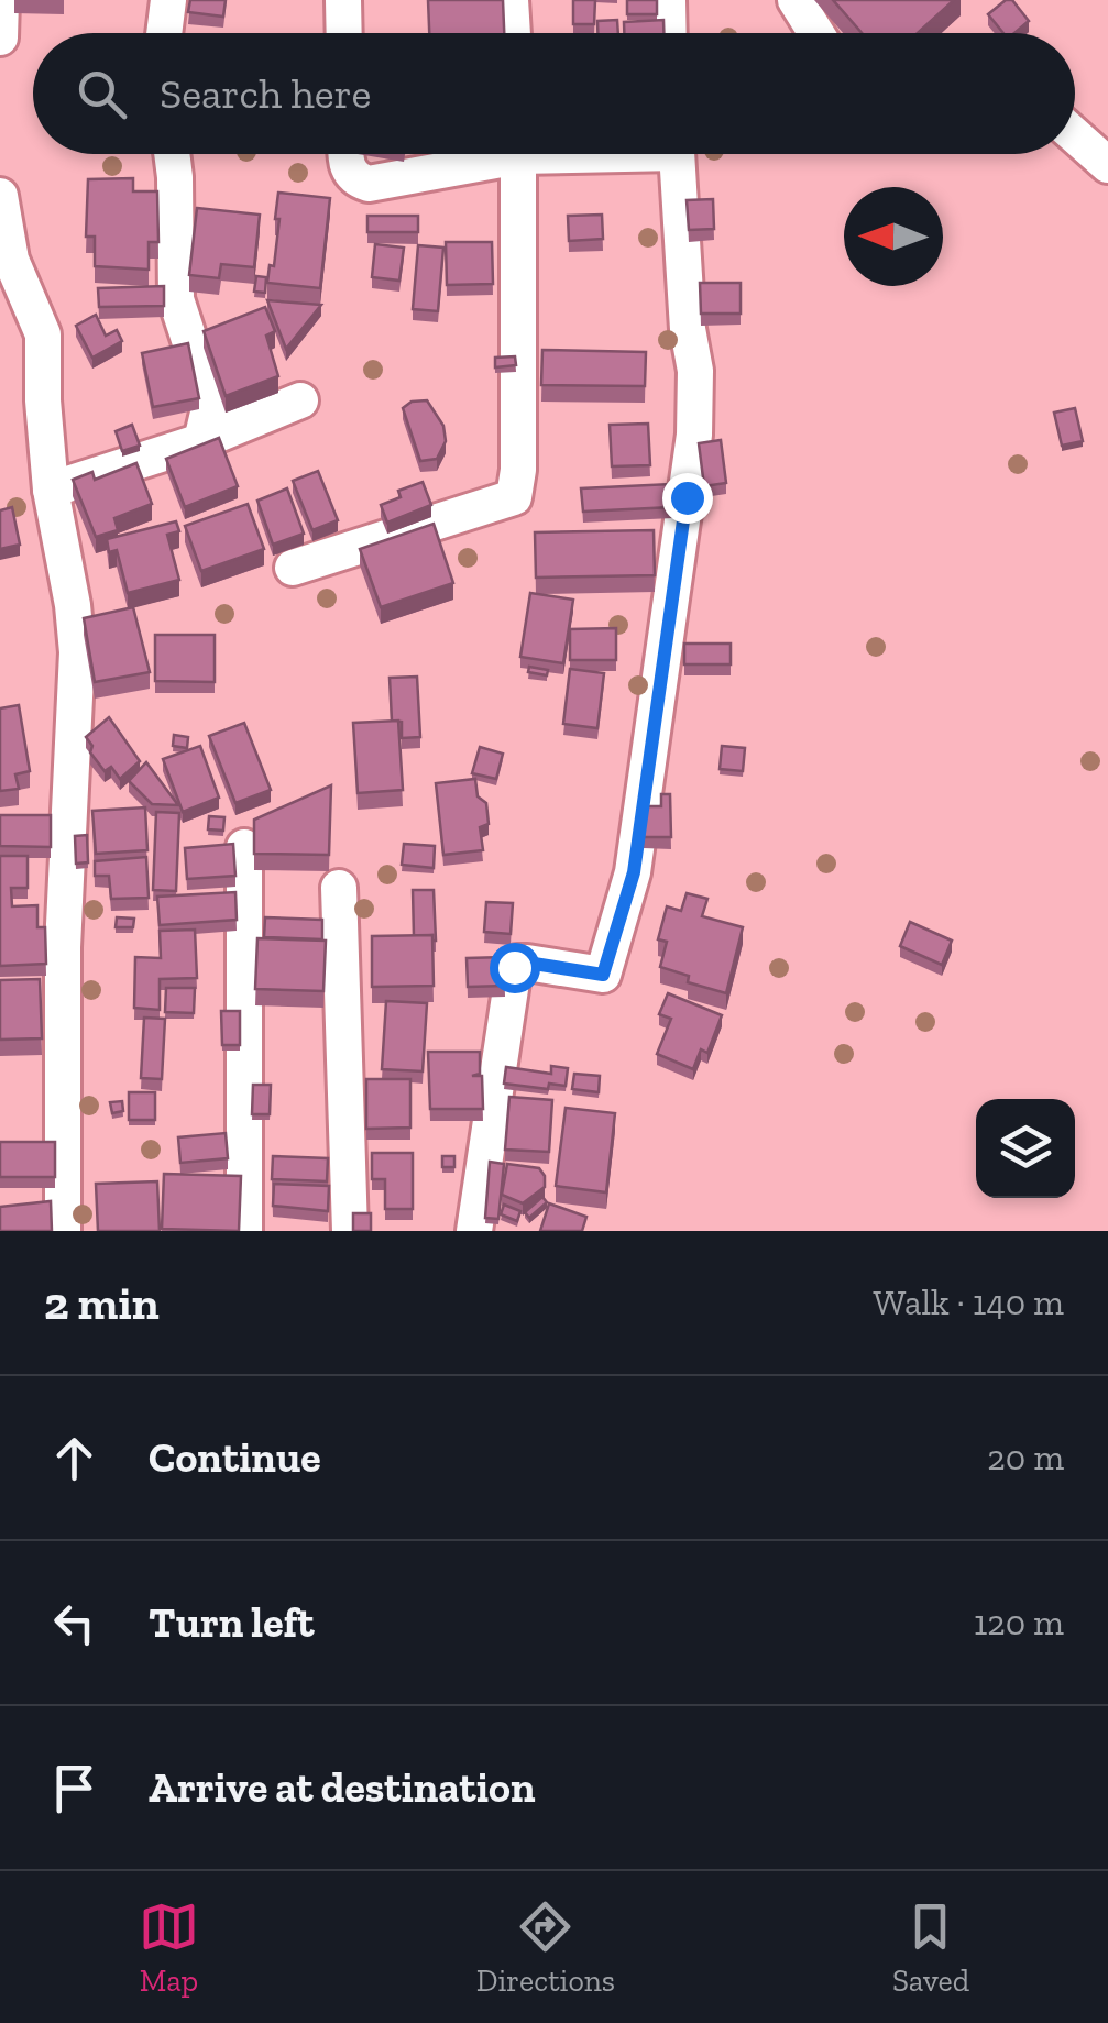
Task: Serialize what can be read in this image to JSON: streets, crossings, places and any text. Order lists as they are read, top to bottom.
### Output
{
  "north": "left",
  "page": {
    "search": "Search here",
    "heading": ["2 min", "Walk · 140 m"],
    "list": [
      ["Continue", "20 m"],
      ["Turn left", "120 m"],
      "Arrive at destination"
    ],
    "nav": ["Map", "Directions", "Saved"]
  }
}
